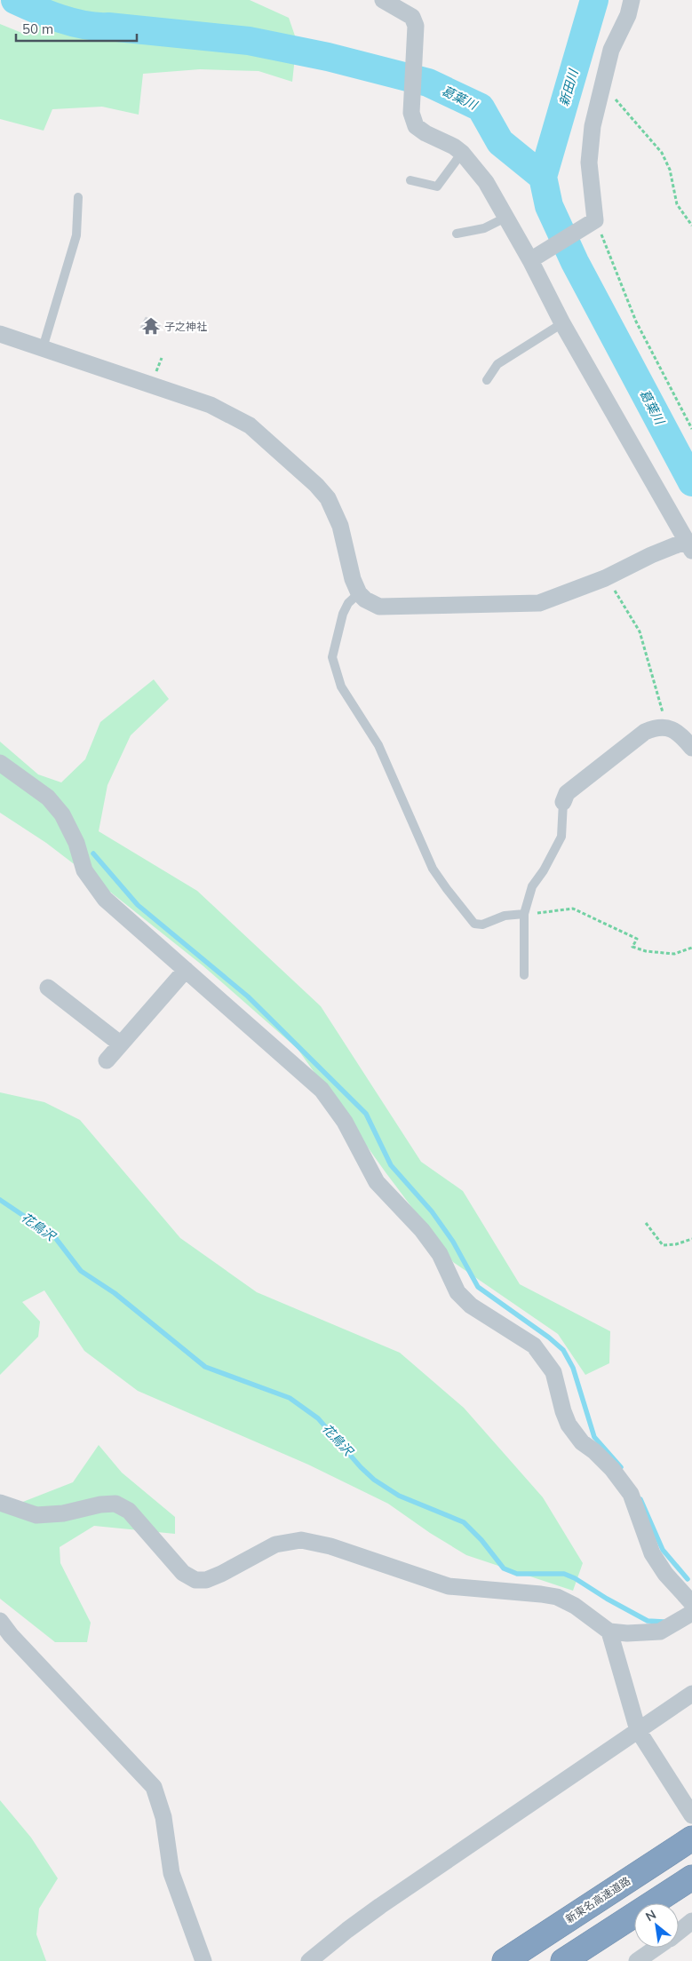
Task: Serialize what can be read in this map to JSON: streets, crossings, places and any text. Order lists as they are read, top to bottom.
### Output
{
  "streets": {
    "highway": ["新東名高速道路"]
  },
  "water": ["新田川", "葛葉川", "花鳥沢"],
  "places": {
    "temple": ["子之神社"]
  },
  "scale_bar": "50 m",
  "north": "top left"
}
